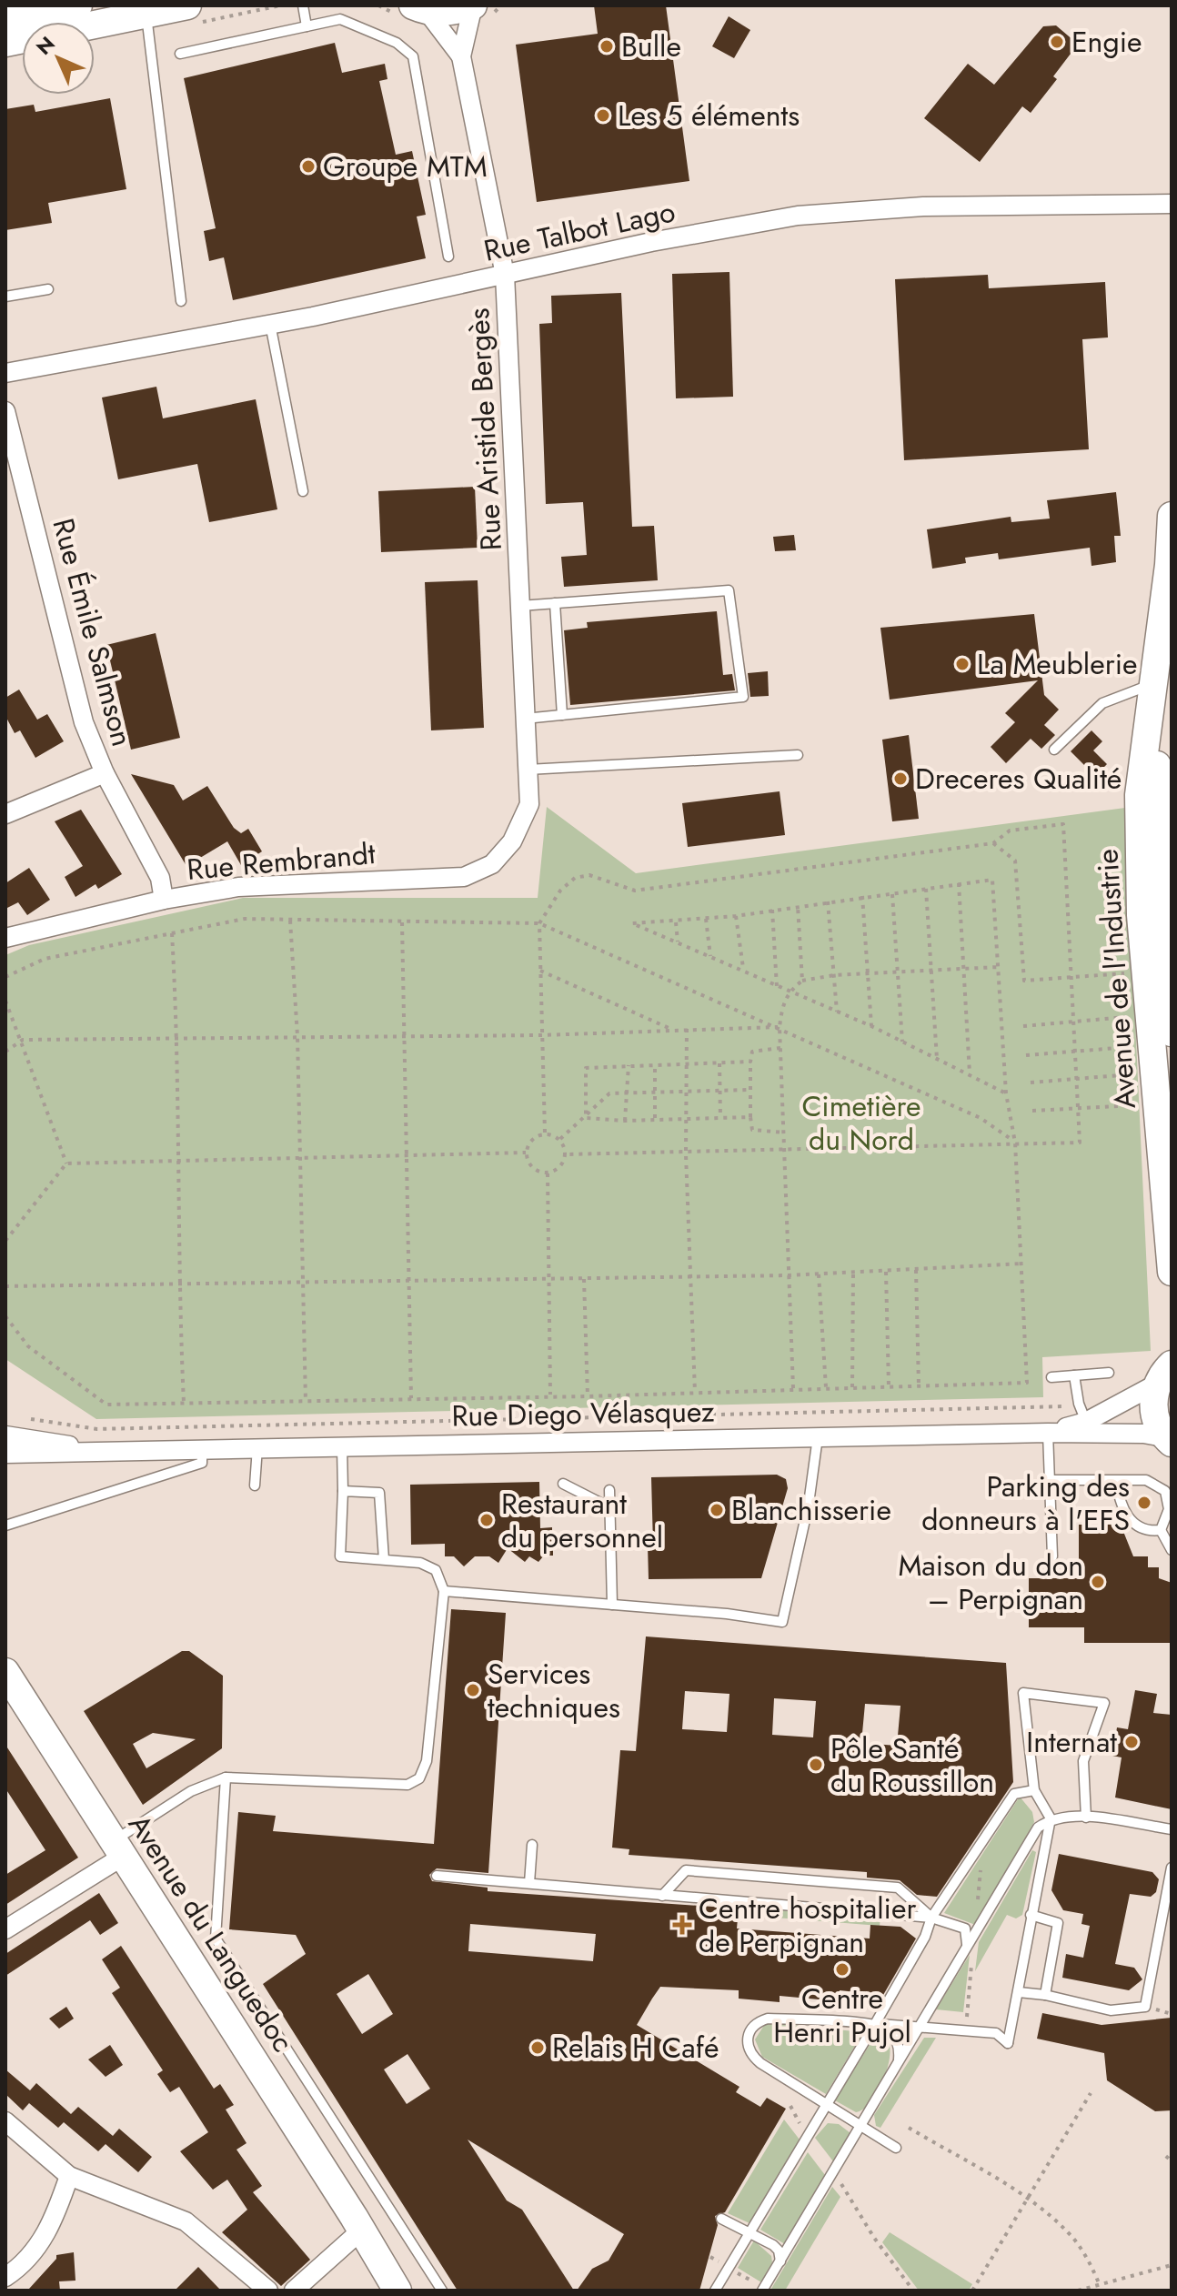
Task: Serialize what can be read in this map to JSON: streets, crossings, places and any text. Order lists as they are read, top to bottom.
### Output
{
  "streets": {
    "main road": ["Avenue de l'Industrie", "Avenue du Languedoc"],
    "street": [
      "Rue Talbot Lago",
      "Rue Aristide Bergès",
      "Rue Émile Salmson",
      "Rue Rembrandt",
      "Rue Diego Vélasquez"
    ]
  },
  "crossings": [
    ["Rue Talbot Lago", "Rue Aristide Bergès"],
    ["Rue Aristide Bergès", "Rue Rembrandt"],
    ["Rue Émile Salmson", "Rue Rembrandt"]
  ],
  "parks": ["Cimetière du Nord"],
  "places": {
    "other": [
      "Engie",
      "Bulle",
      "Les 5 éléments",
      "Groupe MTM",
      "La Meublerie",
      "Dreceres Qualité",
      "Parking des donneurs à l'EFS",
      "Blanchisserie",
      "Restaurant du personnel",
      "Maison du don – Perpignan",
      "Services techniques",
      "Internat",
      "Pôle Santé du Roussillon",
      "Centre Henri Pujol",
      "Relais H Café"
    ],
    "health": ["Centre hospitalier de Perpignan"]
  },
  "north": "top left"
}
